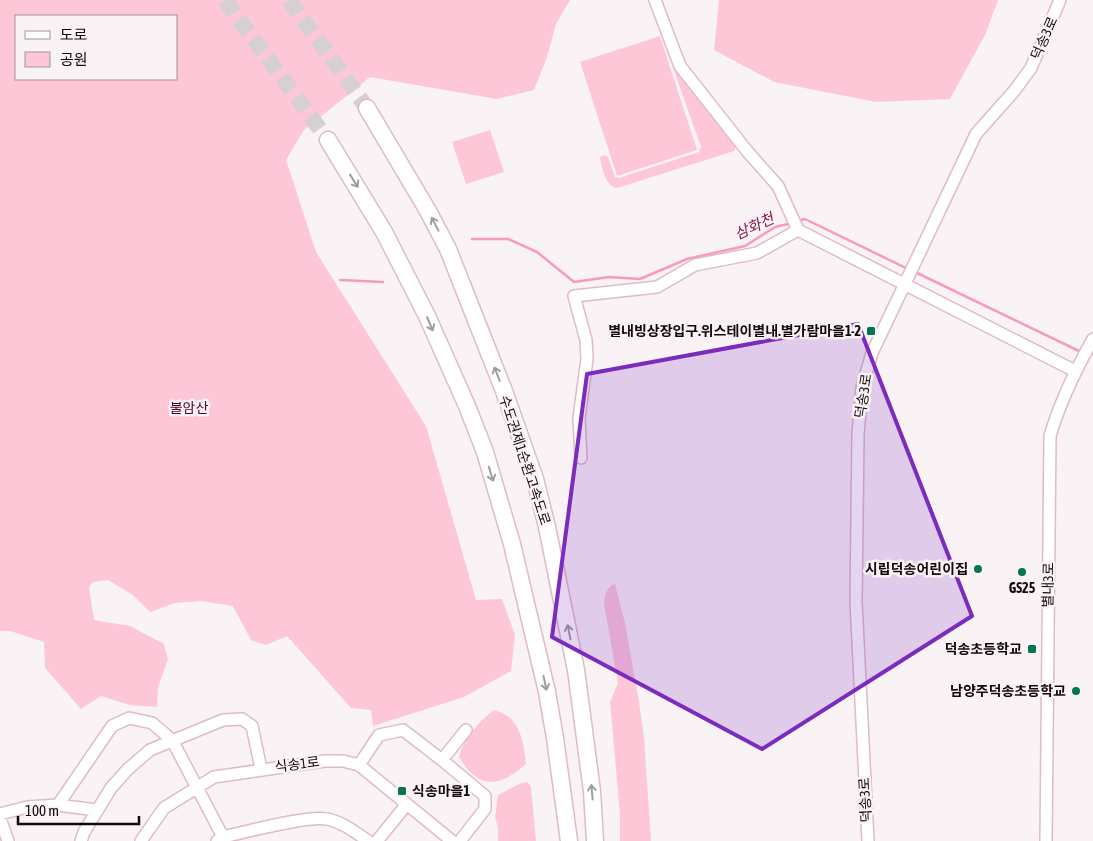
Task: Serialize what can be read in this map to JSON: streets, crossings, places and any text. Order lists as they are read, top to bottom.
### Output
{
  "streets": {
    "highway": ["수도권제1순환고속도로"],
    "street": ["덕송3로", "별내3로", "식송1로"]
  },
  "water": ["삼화천"],
  "parks": ["불암산"],
  "places": {
    "transit": ["별내빙상장입구.위스테이별내.별가람마을1-2", "덕송초등학교", "식송마을1"],
    "other": ["시립덕송어린이집", "GS25", "남양주덕송초등학교"]
  },
  "legend": ["도로", "공원"],
  "scale_bar": "100 m"
}
